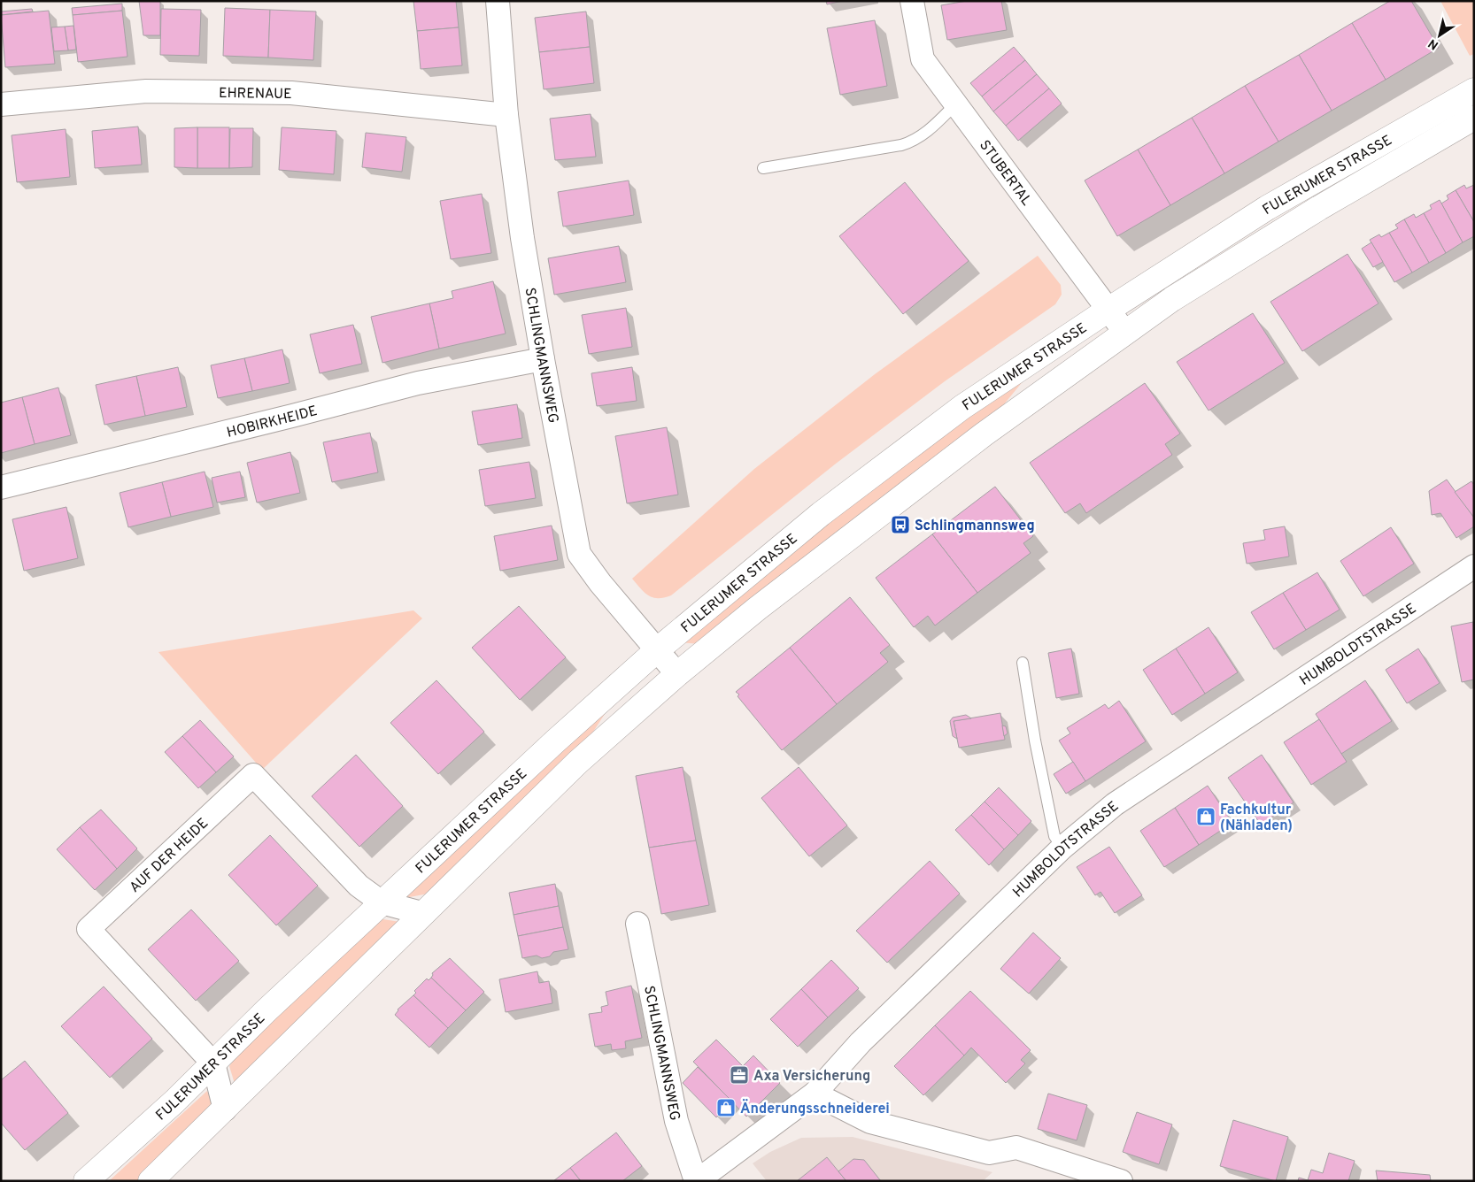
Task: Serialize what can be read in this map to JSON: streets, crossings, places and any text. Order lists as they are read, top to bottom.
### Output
{
  "streets": {
    "main road": ["FULERUMER STRASSE"],
    "street": [
      "EHRENAUE",
      "STUBERTAL",
      "SCHLINGMANNSWEG",
      "HOBIRKHEIDE",
      "HUMBOLDTSTRASSE",
      "AUF DER HEIDE"
    ]
  },
  "crossings": [
    ["EHRENAUE", "SCHLINGMANNSWEG"],
    ["STUBERTAL", "FULERUMER STRASSE"],
    ["FULERUMER STRASSE", "SCHLINGMANNSWEG"],
    ["FULERUMER STRASSE", "AUF DER HEIDE"],
    ["SCHLINGMANNSWEG", "HOBIRKHEIDE"],
    ["SCHLINGMANNSWEG", "HUMBOLDTSTRASSE"]
  ],
  "places": {
    "bus stop": ["Schlingmannsweg"],
    "shop": ["Fachkultur (Nähladen)", "Änderungsschneiderei"],
    "office": ["Axa Versicherung"]
  },
  "north": "bottom left"
}
